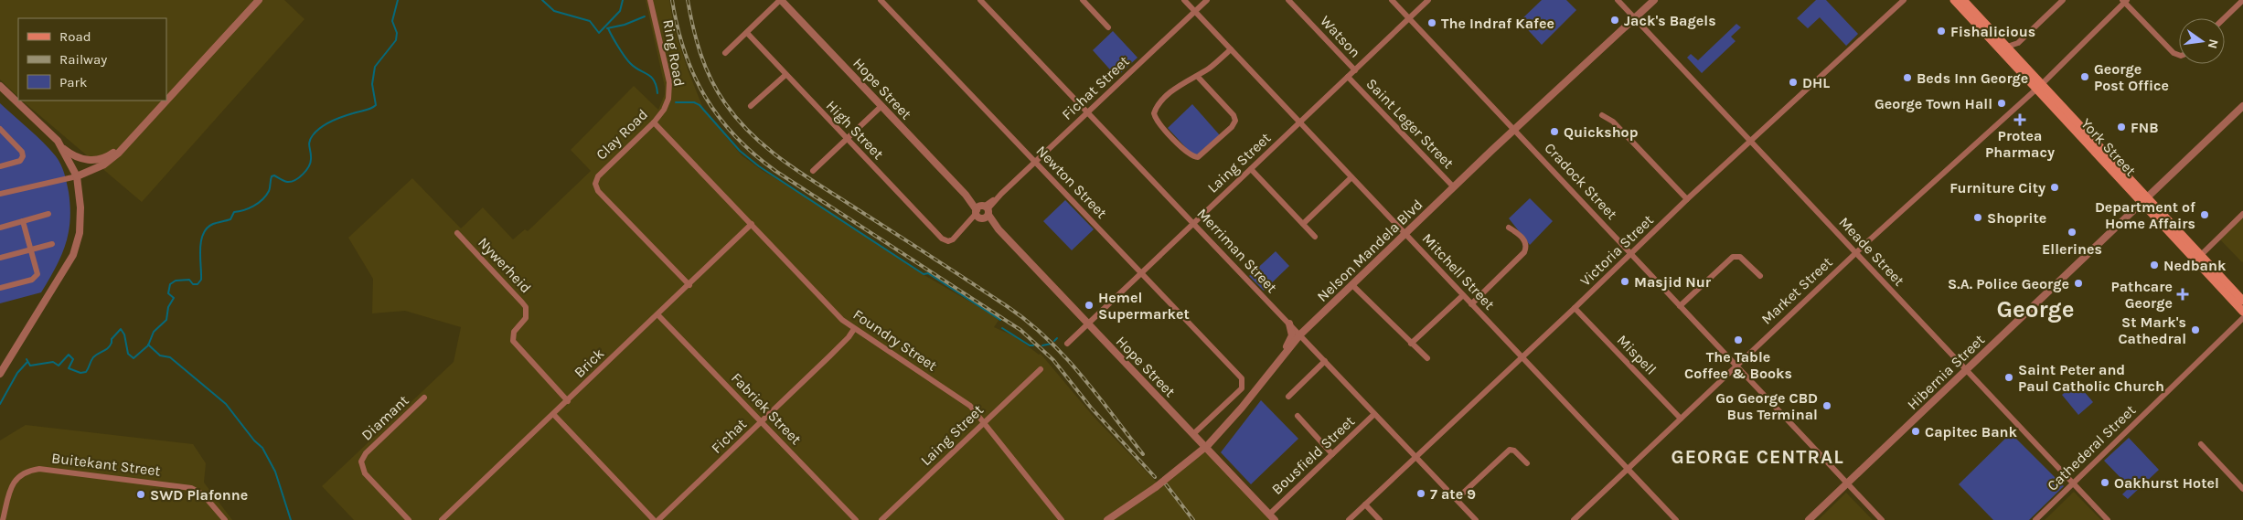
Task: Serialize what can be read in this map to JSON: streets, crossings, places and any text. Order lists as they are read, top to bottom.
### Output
{
  "streets": {
    "main road": ["York Street"],
    "street": [
      "Watson",
      "Ring Road",
      "Fichat Street",
      "Hope Street",
      "Saint Leger Street",
      "High Street",
      "Clay Road",
      "Laing Street",
      "Cradock Street",
      "Newton Street",
      "Merriman Street",
      "Nelson Mandela Blvd",
      "Victoria Street",
      "Meade Street",
      "Nywerheid",
      "Mitchell Street",
      "Market Street",
      "Foundry Street",
      "Mispell",
      "Brick",
      "Hibernia Street",
      "Fabriek Street",
      "Diamant",
      "Fichat",
      "Cathederal Street",
      "Bousfield Street",
      "Buitekant Street"
    ]
  },
  "crossings": [
    ["Watson", "Laing Street"],
    ["Ring Road", "Clay Road"],
    ["Fichat Street", "Hope Street"],
    ["Fichat Street", "High Street"],
    ["Fichat Street", "Newton Street"],
    ["Fichat Street", "Merriman Street"],
    ["Fichat Street", "Mitchell Street"],
    ["Hope Street", "Laing Street"],
    ["Hope Street", "Newton Street"],
    ["Hope Street", "Bousfield Street"],
    ["Saint Leger Street", "Laing Street"],
    ["Saint Leger Street", "Nelson Mandela Blvd"],
    ["Clay Road", "Foundry Street"],
    ["Clay Road", "Brick"],
    ["York Street", "Market Street"],
    ["York Street", "Hibernia Street"],
    ["Laing Street", "Cradock Street"],
    ["Laing Street", "Newton Street"],
    ["Laing Street", "Merriman Street"],
    ["Laing Street", "Mitchell Street"],
    ["Laing Street", "Foundry Street"],
    ["Cradock Street", "Nelson Mandela Blvd"],
    ["Cradock Street", "Victoria Street"],
    ["Cradock Street", "Market Street"],
    ["Cradock Street", "Hibernia Street"],
    ["Merriman Street", "Nelson Mandela Blvd"],
    ["Merriman Street", "Victoria Street"],
    ["Merriman Street", "Bousfield Street"],
    ["Nelson Mandela Blvd", "Meade Street"],
    ["Nelson Mandela Blvd", "Mitchell Street"],
    ["Victoria Street", "Meade Street"],
    ["Victoria Street", "Mitchell Street"],
    ["Victoria Street", "Mispell"],
    ["Meade Street", "Market Street"],
    ["Meade Street", "Hibernia Street"],
    ["Meade Street", "Cathederal Street"],
    ["Nywerheid", "Brick"],
    ["Mitchell Street", "Market Street"],
    ["Market Street", "Mispell"],
    ["Foundry Street", "Brick"],
    ["Foundry Street", "Fichat"],
    ["Brick", "Fabriek Street"],
    ["Fabriek Street", "Fichat"]
  ],
  "districts": ["George", "GEORGE CENTRAL"],
  "places": {
    "other": [
      "Jack's Bagels",
      "The Indraf Kafee",
      "Fishalicious",
      "George Post Office",
      "Beds Inn George",
      "DHL",
      "George Town Hall",
      "FNB",
      "Quickshop",
      "Furniture City",
      "Department of Home Affairs",
      "Shoprite",
      "Ellerines",
      "Nedbank",
      "Masjid Nur",
      "S.A. Police George",
      "Hemel Supermarket",
      "St Mark's Cathedral",
      "The Table Coffee & Books",
      "Saint Peter and Paul Catholic Church",
      "Go George CBD Bus Terminal",
      "Capitec Bank",
      "Oakhurst Hotel",
      "7 ate 9",
      "SWD Plafonne"
    ],
    "health": ["Protea Pharmacy", "Pathcare George"]
  },
  "legend": ["Road", "Railway", "Park"],
  "north": "right"
}
